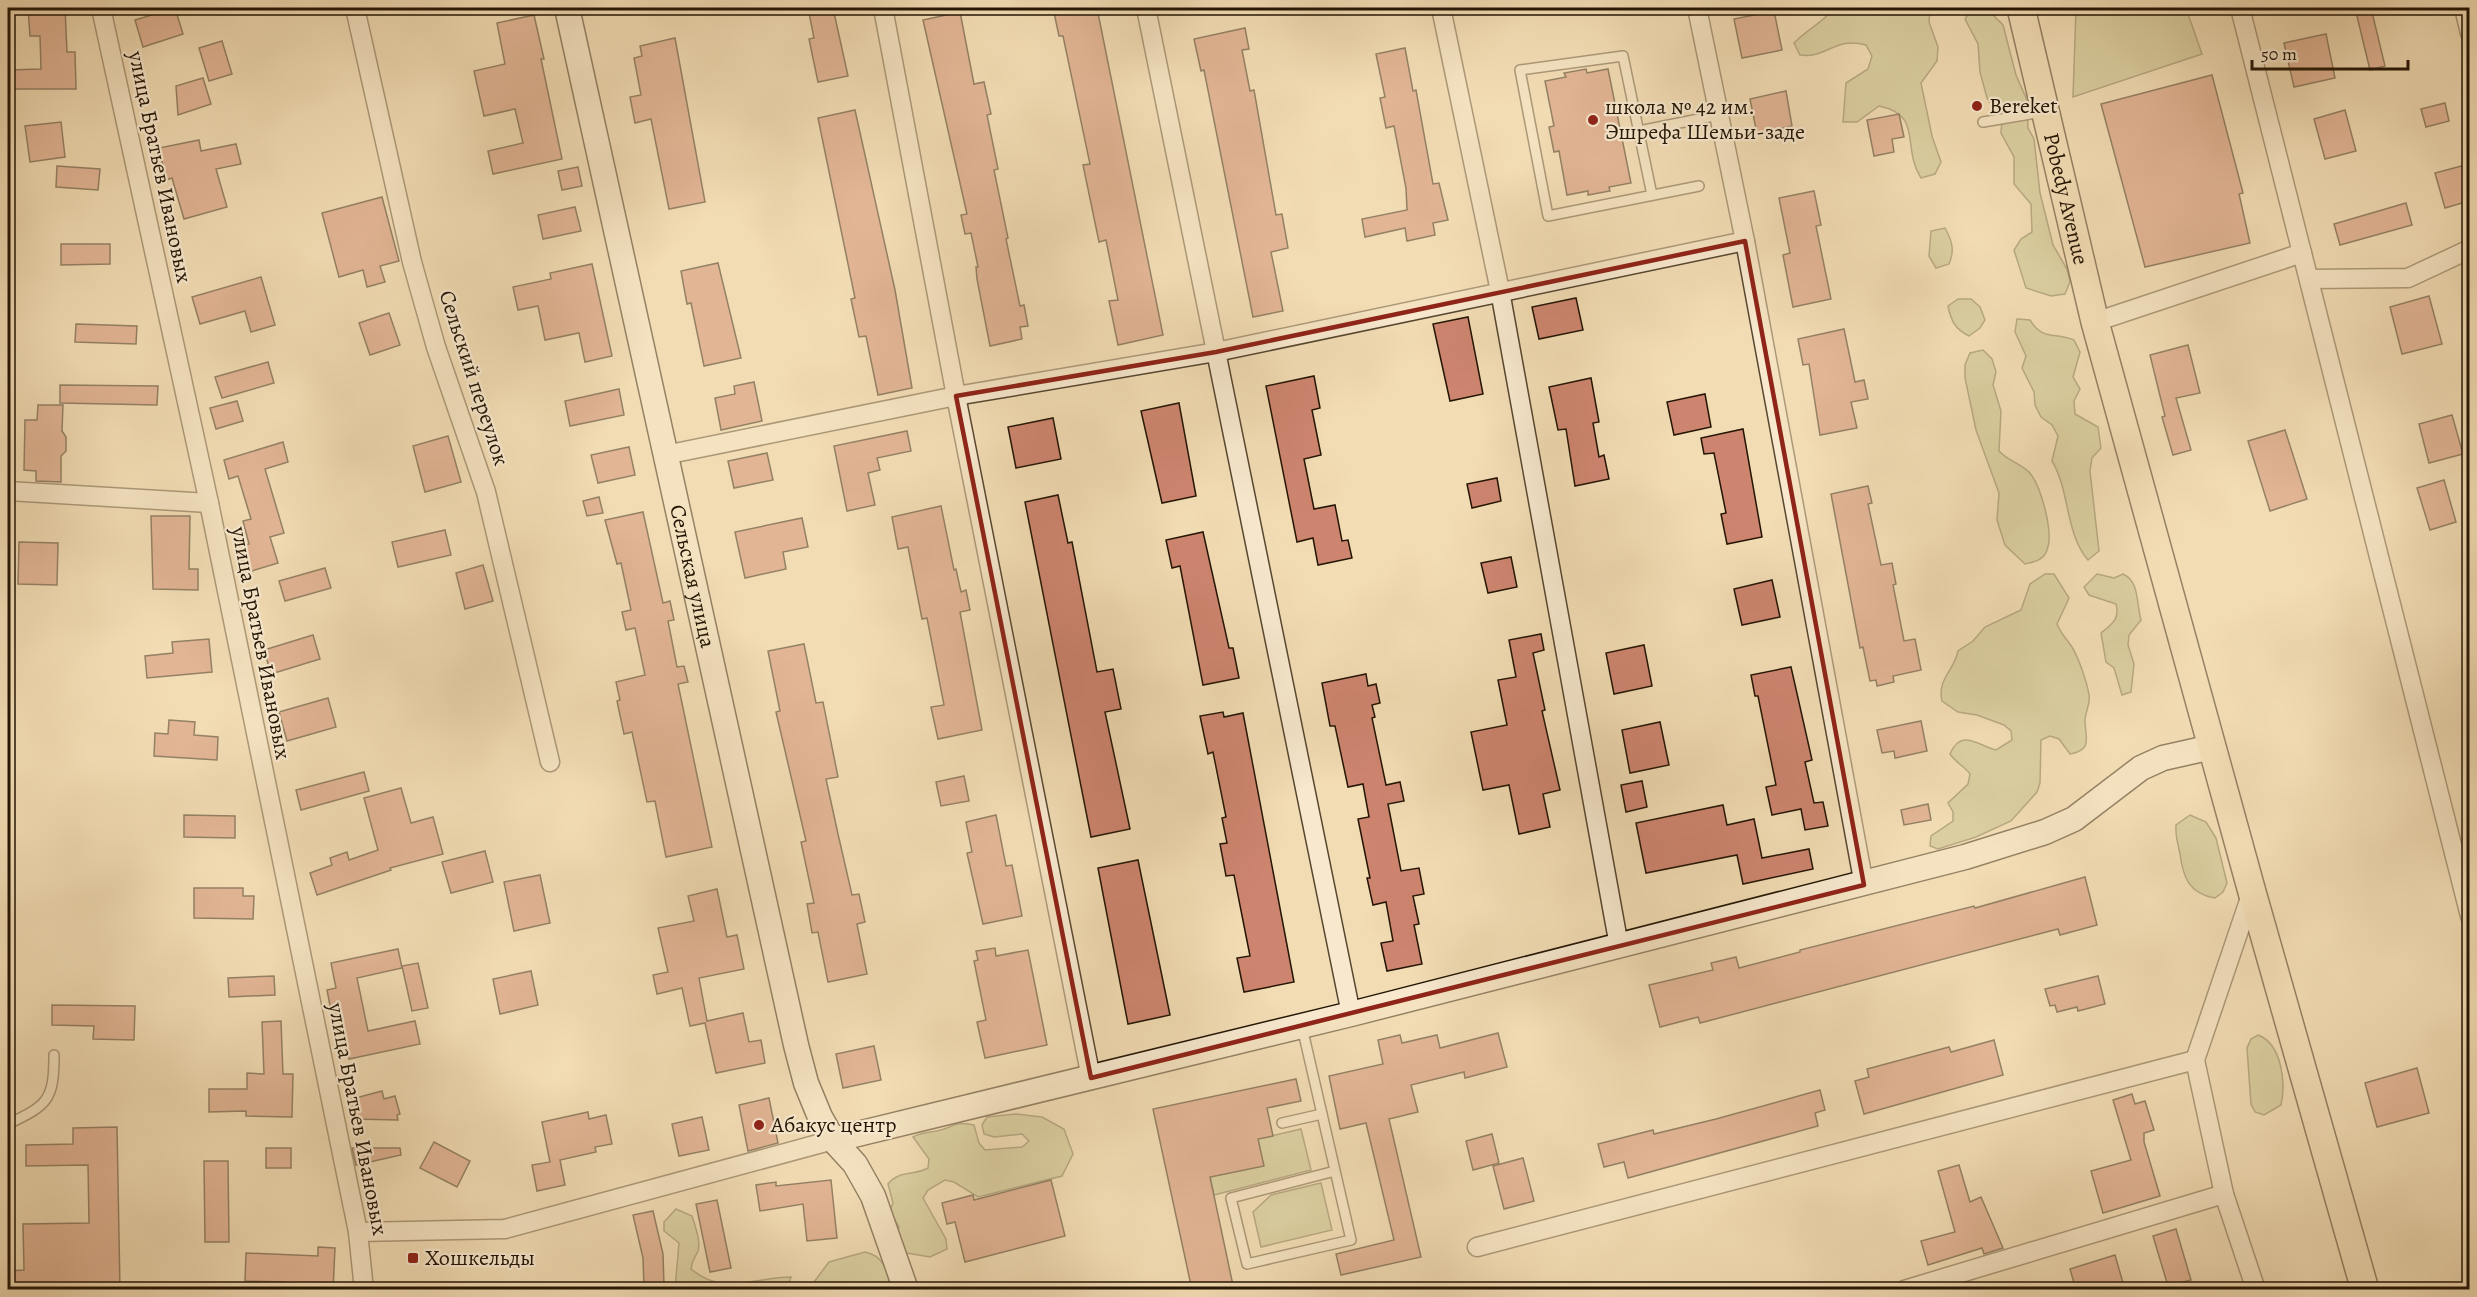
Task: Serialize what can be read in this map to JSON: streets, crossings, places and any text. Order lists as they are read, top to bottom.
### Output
{
  "streets": {
    "main road": ["Pobedy Avenue", "Сельская улица"],
    "street": ["улица Братьев Ивановых", "Сельский переулок"]
  },
  "places": {
    "other": ["Bereket", "школа № 42 им. Эшрефа Шемьи-заде", "Абакус центр"],
    "transit": ["Хошкельды"]
  },
  "scale_bar": "50 m"
}
